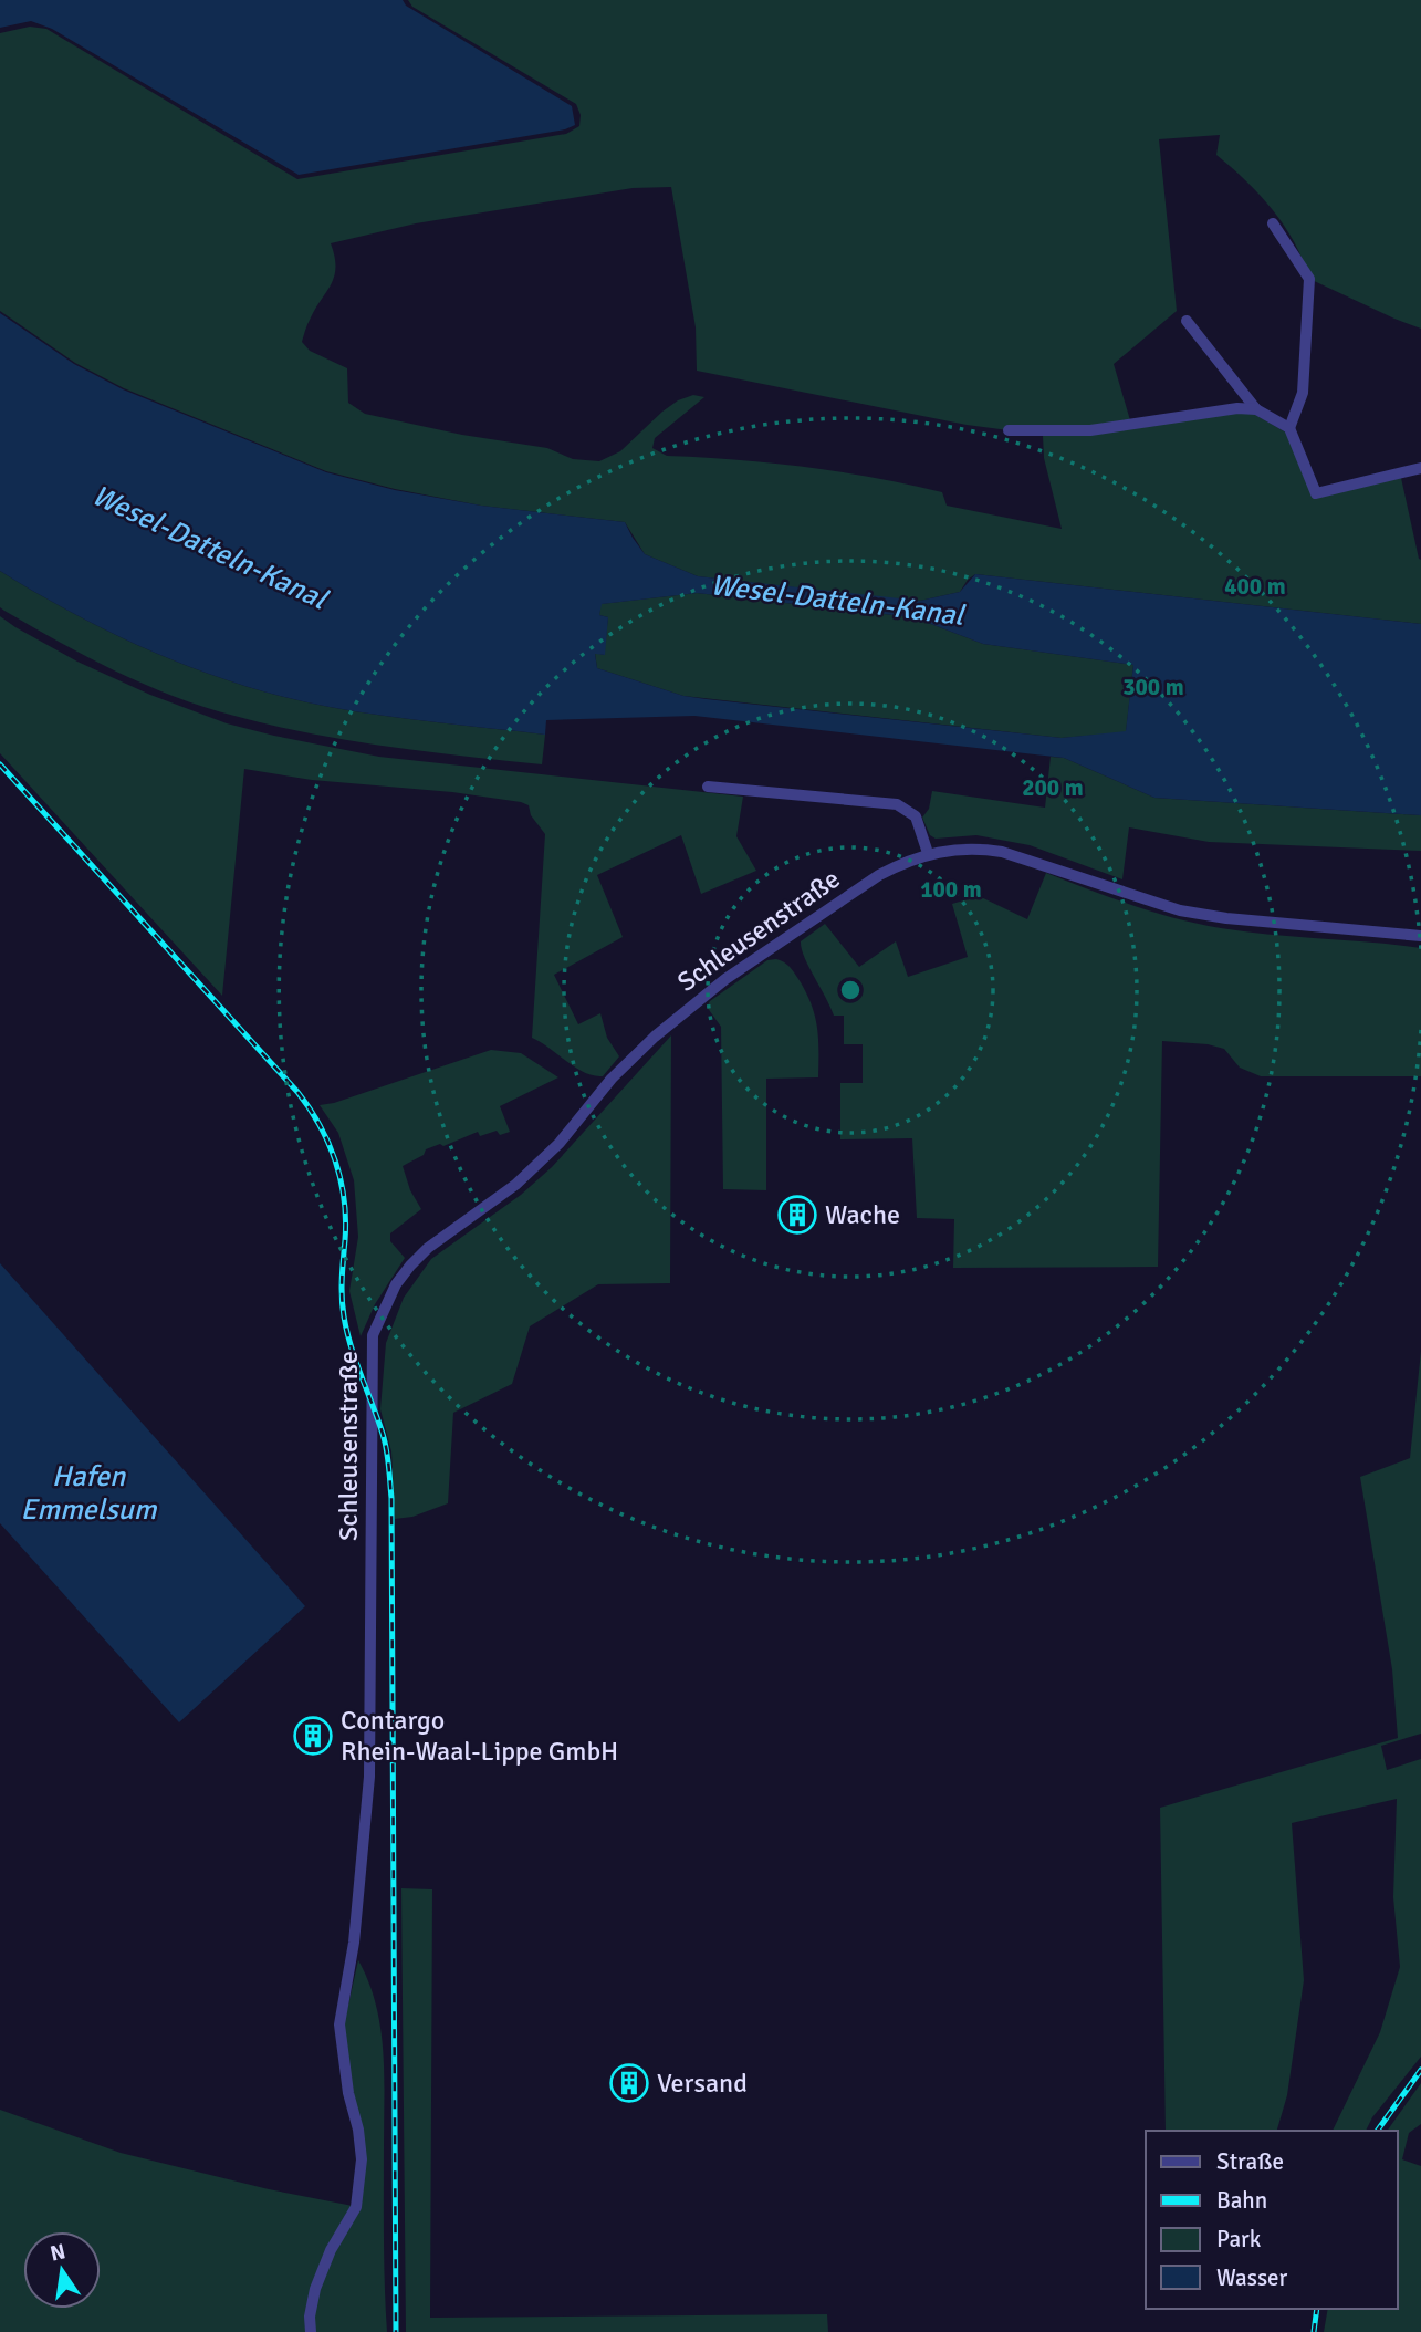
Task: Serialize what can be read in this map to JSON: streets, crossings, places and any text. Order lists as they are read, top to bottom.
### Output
{
  "streets": {
    "street": ["Schleusenstraße"]
  },
  "water": ["Wesel-Datteln-Kanal", "Hafen Emmelsum"],
  "places": {
    "building": ["Wache", "Contargo Rhein-Waal-Lippe GmbH", "Versand"]
  },
  "legend": [
    "Straße",
    "Bahn",
    "Park",
    "Wasser"
  ],
  "north": "top",
  "rings": [
    "400 m",
    "300 m",
    "200 m",
    "100 m"
  ]
}
